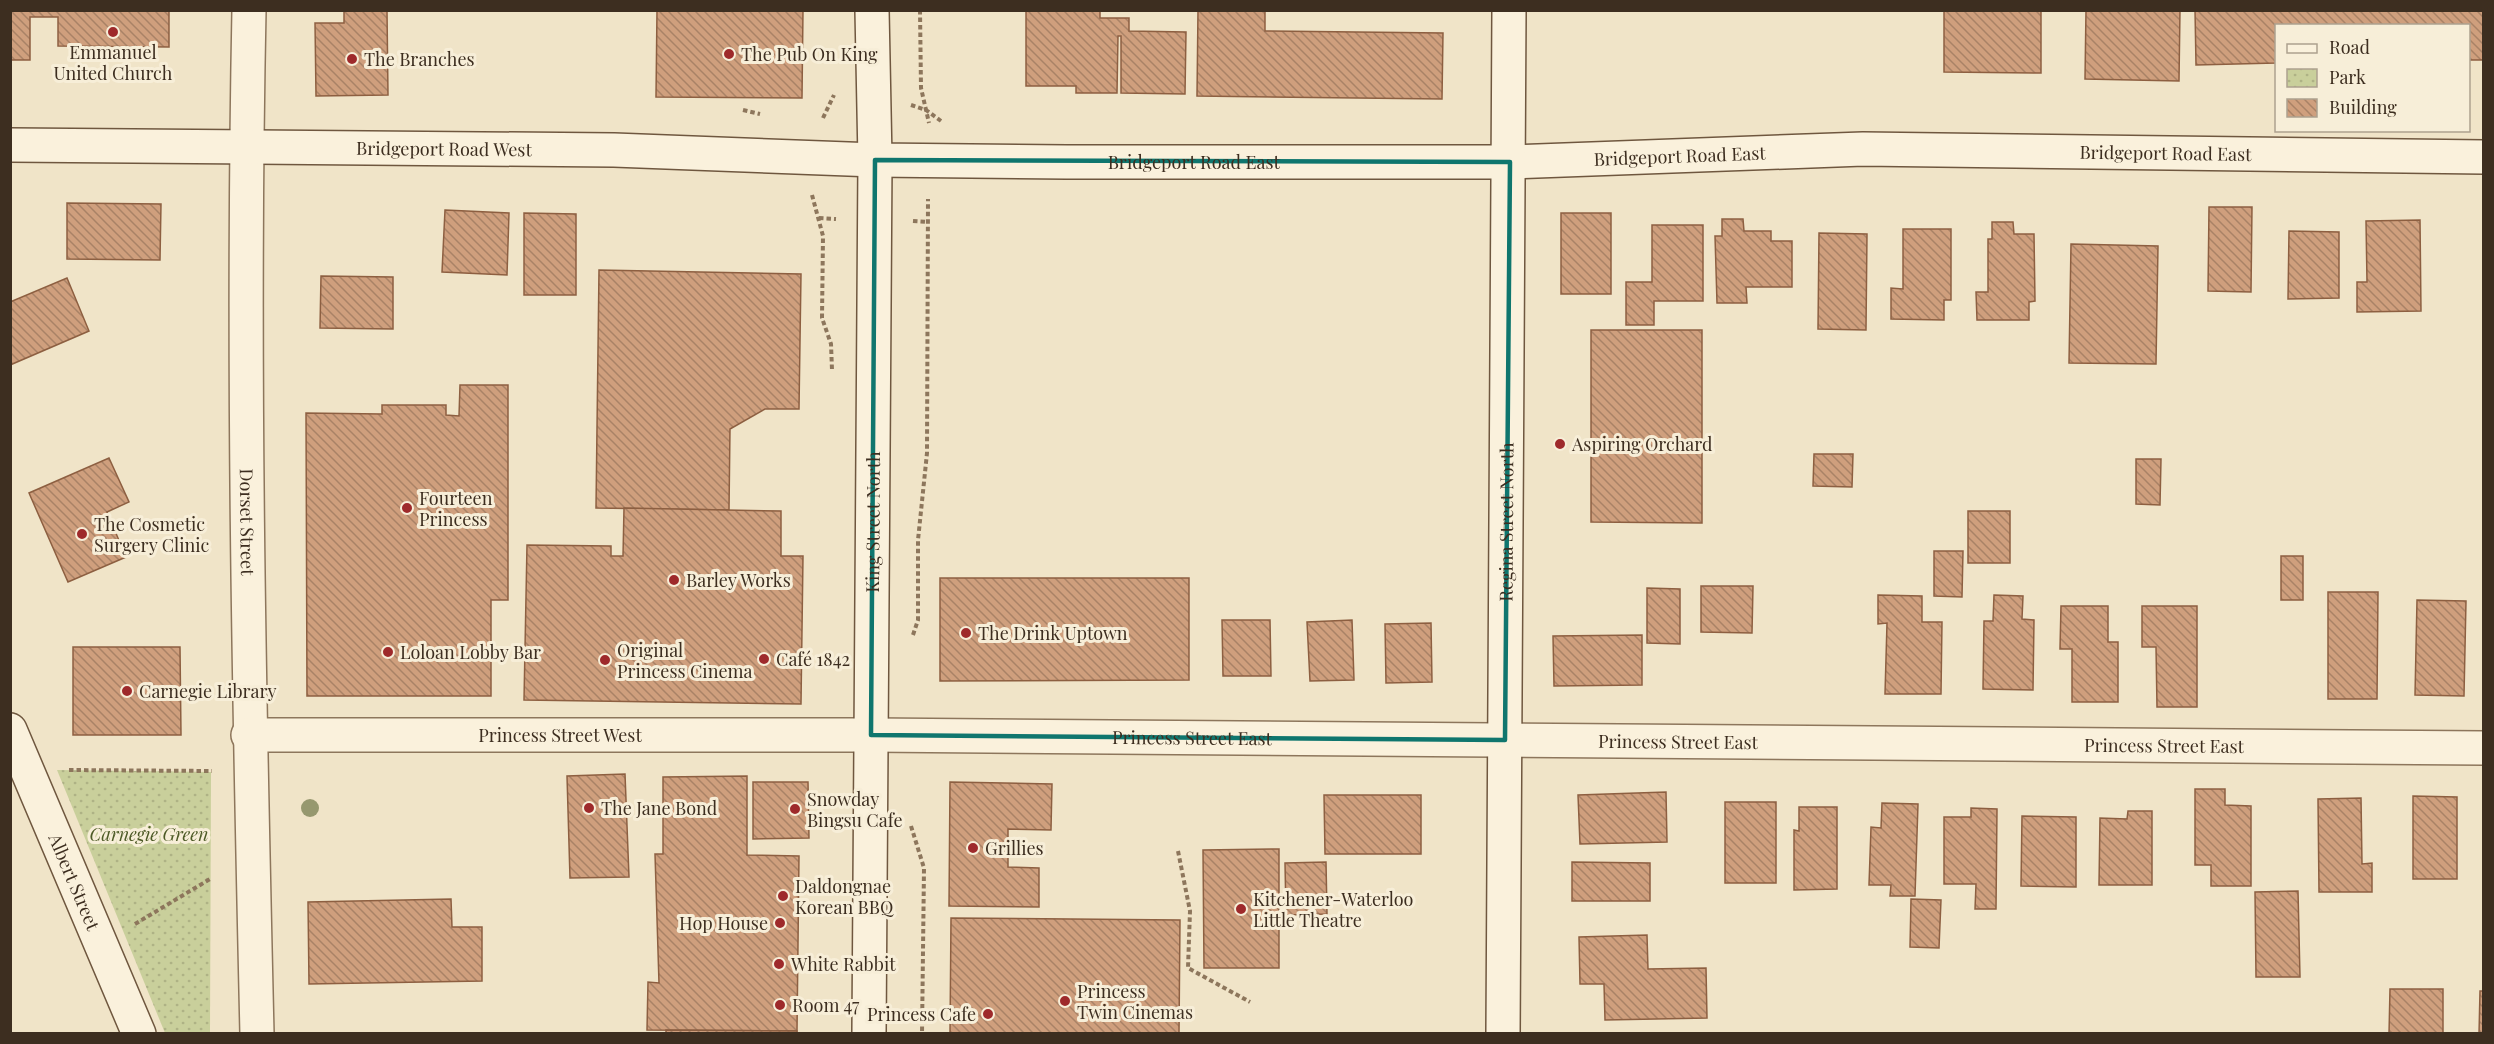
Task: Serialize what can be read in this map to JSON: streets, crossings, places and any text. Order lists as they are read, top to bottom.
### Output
{
  "streets": {
    "street": [
      "Bridgeport Road West",
      "Bridgeport Road East",
      "Dorset Street",
      "King Street North",
      "Regina Street North",
      "Princess Street West",
      "Princess Street East",
      "Albert Street"
    ]
  },
  "crossings": [
    ["Bridgeport Road West", "Bridgeport Road East"],
    ["Bridgeport Road West", "Dorset Street"],
    ["Bridgeport Road West", "King Street North"],
    ["Bridgeport Road East", "King Street North"],
    ["Bridgeport Road East", "Regina Street North"],
    ["Dorset Street", "Princess Street West"],
    ["King Street North", "Princess Street West"],
    ["King Street North", "Princess Street East"],
    ["Regina Street North", "Princess Street East"],
    ["Princess Street West", "Princess Street East"]
  ],
  "parks": ["Carnegie Green"],
  "places": [
    "Emmanuel United Church",
    "The Pub On King",
    "The Branches",
    "Aspiring Orchard",
    "Fourteen Princess",
    "The Cosmetic Surgery Clinic",
    "Barley Works",
    "The Drink Uptown",
    "Loloan Lobby Bar",
    "Café 1842",
    "Original Princess Cinema",
    "Carnegie Library",
    "The Jane Bond",
    "Snowday Bingsu Cafe",
    "Grillies",
    "Daldongnae Korean BBQ",
    "Kitchener-Waterloo Little Theatre",
    "Hop House",
    "White Rabbit",
    "Princess Twin Cinemas",
    "Room 47",
    "Princess Cafe"
  ],
  "legend": ["Road", "Park", "Building"]
}
